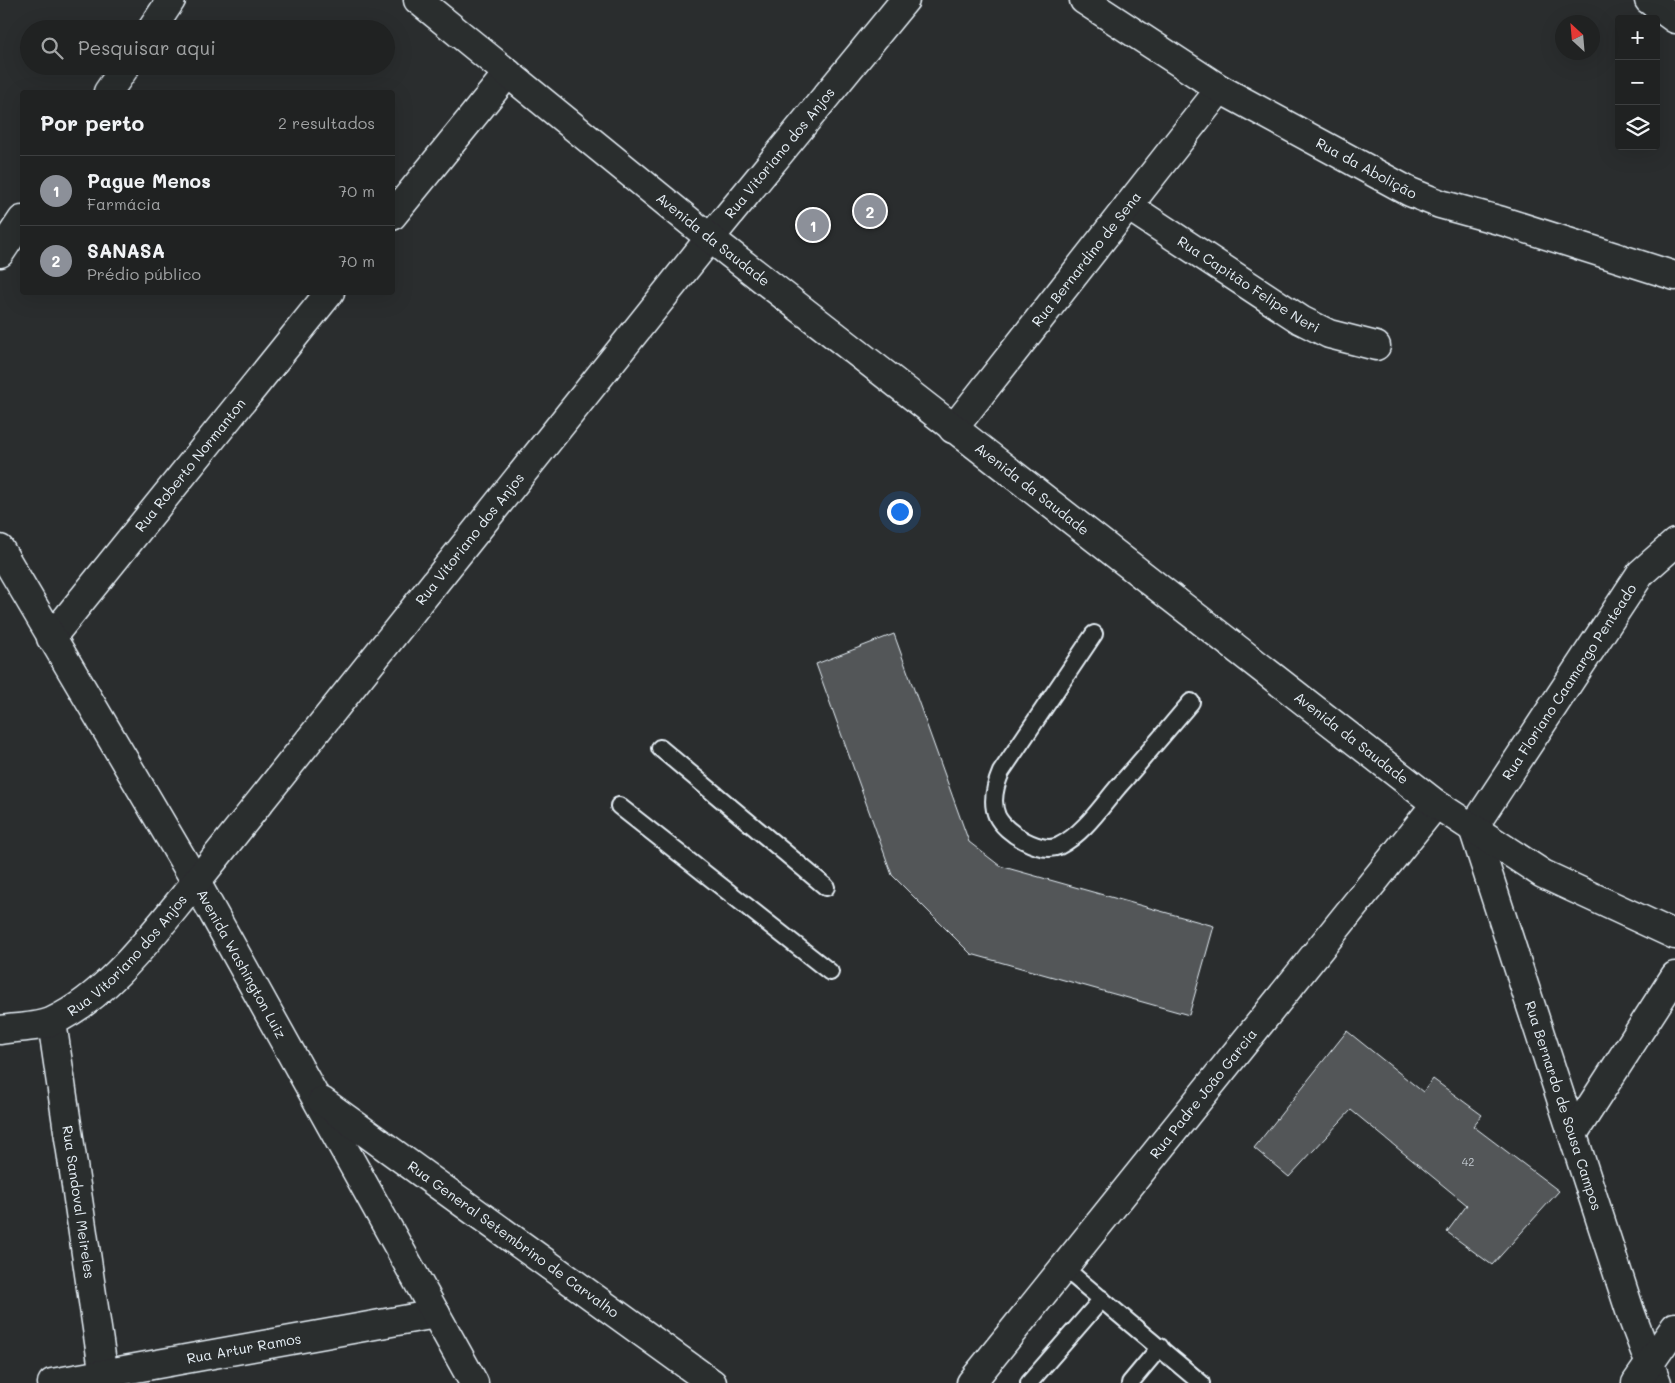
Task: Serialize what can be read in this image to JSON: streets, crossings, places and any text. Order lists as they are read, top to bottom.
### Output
{
  "streets": {
    "street": [
      "Rua Vitoriano dos Anjos",
      "Rua da Abolição",
      "Avenida da Saudade",
      "Rua Bernardino de Sena",
      "Rua Capitão Felipe Neri",
      "Rua Roberto Normanton",
      "Rua Floriano Caamargo Penteado",
      "Avenida Washington Luiz",
      "Rua Padre João Garcia",
      "Rua Bernardo de Sousa Campos",
      "Rua Sandoval Meireles",
      "Rua General Setembrino de Carvalho",
      "Rua Artur Ramos"
    ]
  },
  "crossings": [
    ["Rua Vitoriano dos Anjos", "Avenida da Saudade"],
    ["Rua Vitoriano dos Anjos", "Avenida Washington Luiz"],
    ["Rua Vitoriano dos Anjos", "Rua Sandoval Meireles"],
    ["Rua da Abolição", "Rua Bernardino de Sena"],
    ["Avenida da Saudade", "Rua Bernardino de Sena"],
    ["Avenida da Saudade", "Rua Floriano Caamargo Penteado"],
    ["Avenida da Saudade", "Rua Padre João Garcia"],
    ["Avenida da Saudade", "Rua Bernardo de Sousa Campos"],
    ["Rua Bernardino de Sena", "Rua Capitão Felipe Neri"],
    ["Rua Roberto Normanton", "Avenida Washington Luiz"],
    ["Rua Floriano Caamargo Penteado", "Rua Bernardo de Sousa Campos"],
    ["Avenida Washington Luiz", "Rua General Setembrino de Carvalho"],
    ["Avenida Washington Luiz", "Rua Artur Ramos"],
    ["Rua Sandoval Meireles", "Rua Artur Ramos"]
  ],
  "house_numbers": ["42"],
  "north": "top left",
  "page": {
    "map_buttons": ["+", "−"],
    "search": "Pesquisar aqui",
    "heading": ["Por perto", "2 resultados"],
    "list": [
      {
        "mark": "1",
        "name": "Pague Menos",
        "note": "Farmácia",
        "value": "70 m"
      },
      {
        "mark": "2",
        "name": "SANASA",
        "note": "Prédio público",
        "value": "70 m"
      }
    ],
    "pins": ["2", "1"]
  }
}
